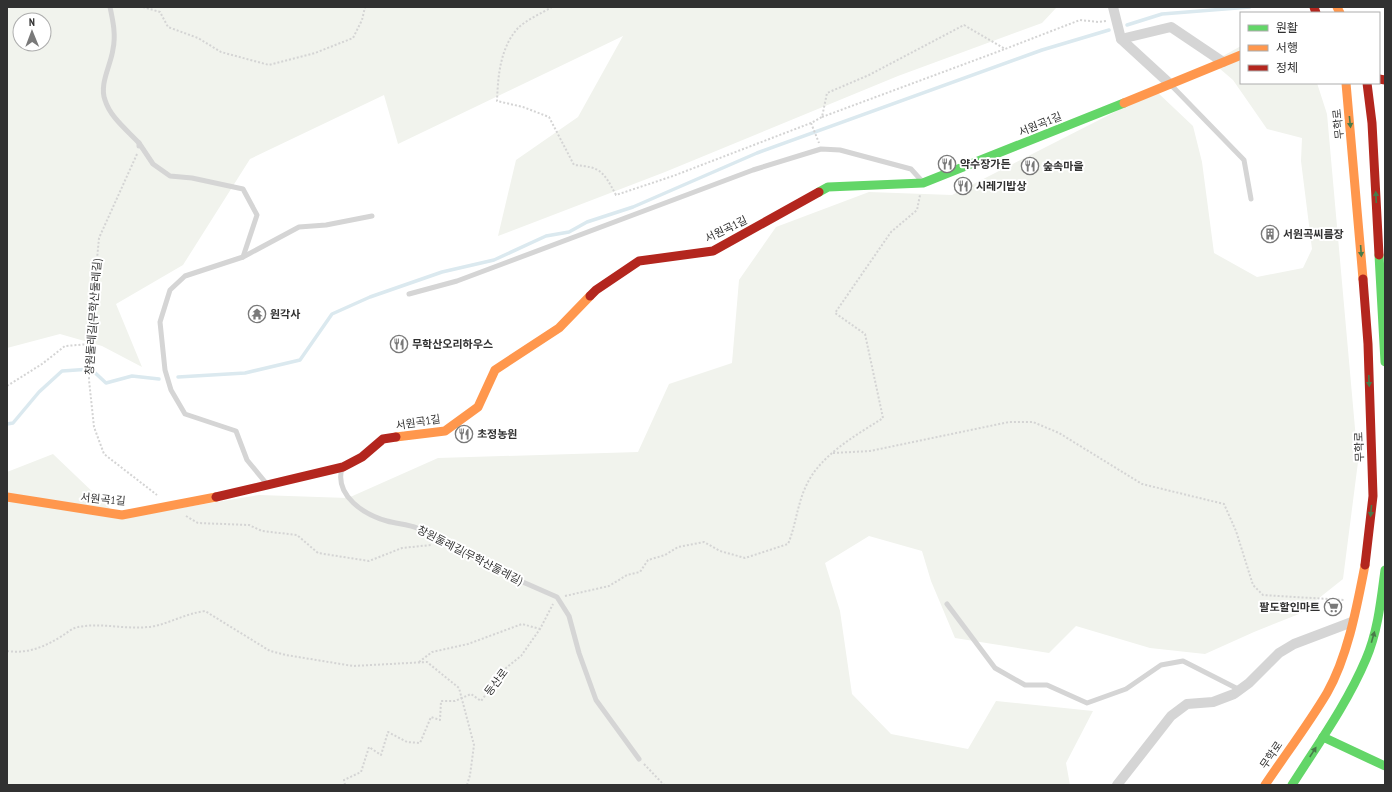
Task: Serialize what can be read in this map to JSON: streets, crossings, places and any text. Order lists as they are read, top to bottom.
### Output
{
  "streets": {
    "street": ["서원곡1길", "무학로"],
    "lane": ["창원둘레길(무학산둘레길)"],
    "path": ["등산로"]
  },
  "crossings": [
    ["서원곡1길", "창원둘레길(무학산둘레길)"],
    ["창원둘레길(무학산둘레길)", "등산로"]
  ],
  "places": {
    "restaurant": [
      "약수장가든",
      "숲속마을",
      "시레기밥상",
      "무학산오리하우스",
      "초정농원"
    ],
    "building": ["서원곡씨름장"],
    "temple": ["원각사"],
    "supermarket": ["팔도할인마트"]
  },
  "legend": ["원활", "서행", "정체"],
  "north": "top"
}
